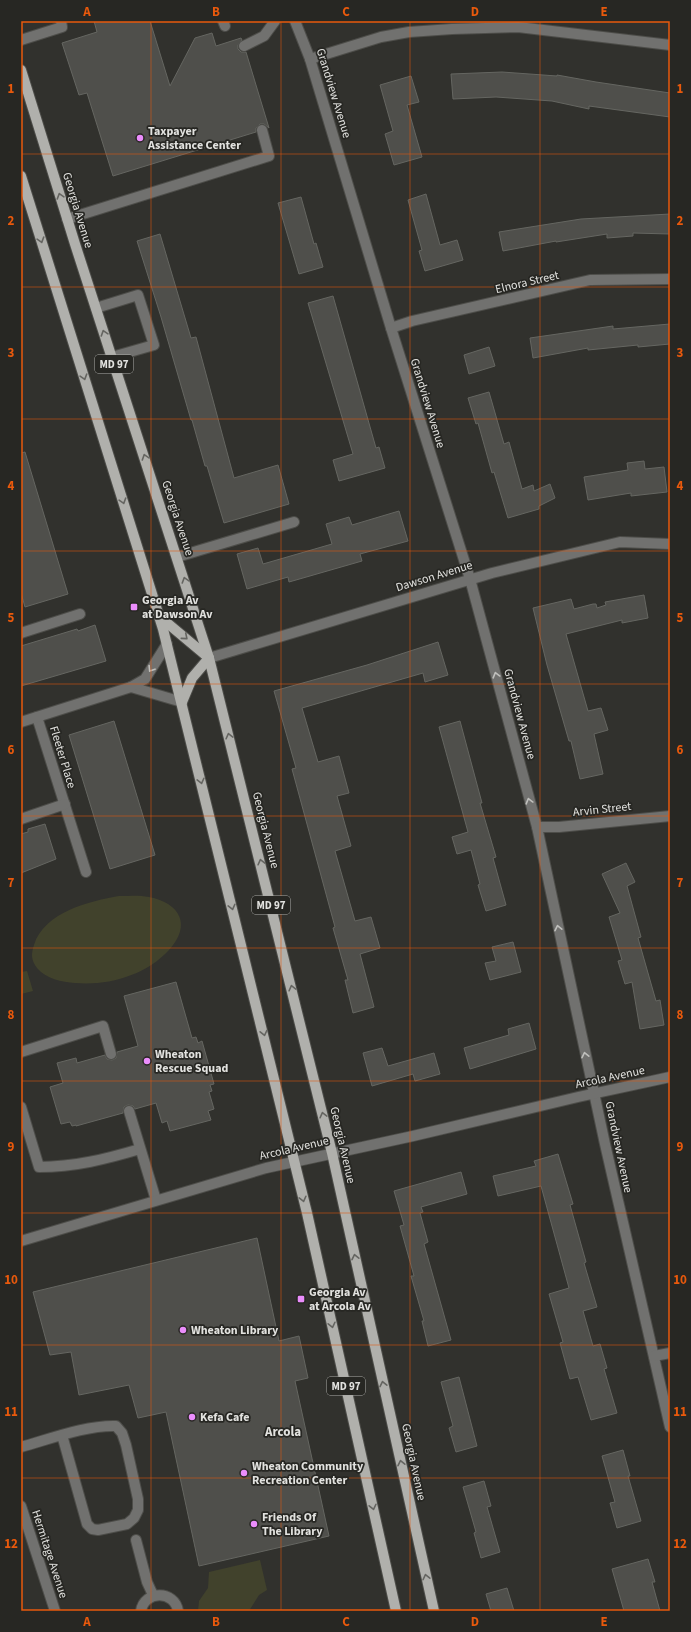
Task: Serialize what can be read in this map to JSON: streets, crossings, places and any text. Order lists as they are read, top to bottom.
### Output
{
  "streets": {
    "main road": ["Georgia Avenue", "MD 97"],
    "street": [
      "Grandview Avenue",
      "Elnora Street",
      "Dawson Avenue",
      "Fleeter Place",
      "Arvin Street",
      "Arcola Avenue",
      "Hermitage Avenue"
    ]
  },
  "crossings": [
    ["Grandview Avenue", "Elnora Street"],
    ["Grandview Avenue", "Dawson Avenue"],
    ["Grandview Avenue", "Arvin Street"],
    ["Grandview Avenue", "Arcola Avenue"],
    ["Georgia Avenue", "Dawson Avenue"],
    ["Georgia Avenue", "Arcola Avenue"],
    ["MD 97", "Arcola Avenue"]
  ],
  "one_way": ["Grandview Avenue"],
  "districts": ["Arcola"],
  "places": {
    "other": [
      "Taxpayer Assistance Center",
      "Wheaton Rescue Squad",
      "Wheaton Library",
      "Kefa Cafe",
      "Wheaton Community Recreation Center",
      "Friends Of The Library"
    ],
    "transit": ["Georgia Av at Dawson Av", "Georgia Av at Arcola Av"]
  },
  "grid": {
    "columns": [
      "A",
      "B",
      "C",
      "D",
      "E"
    ],
    "rows": [
      "1",
      "2",
      "3",
      "4",
      "5",
      "6",
      "7",
      "8",
      "9",
      "10",
      "11",
      "12"
    ]
  }
}
